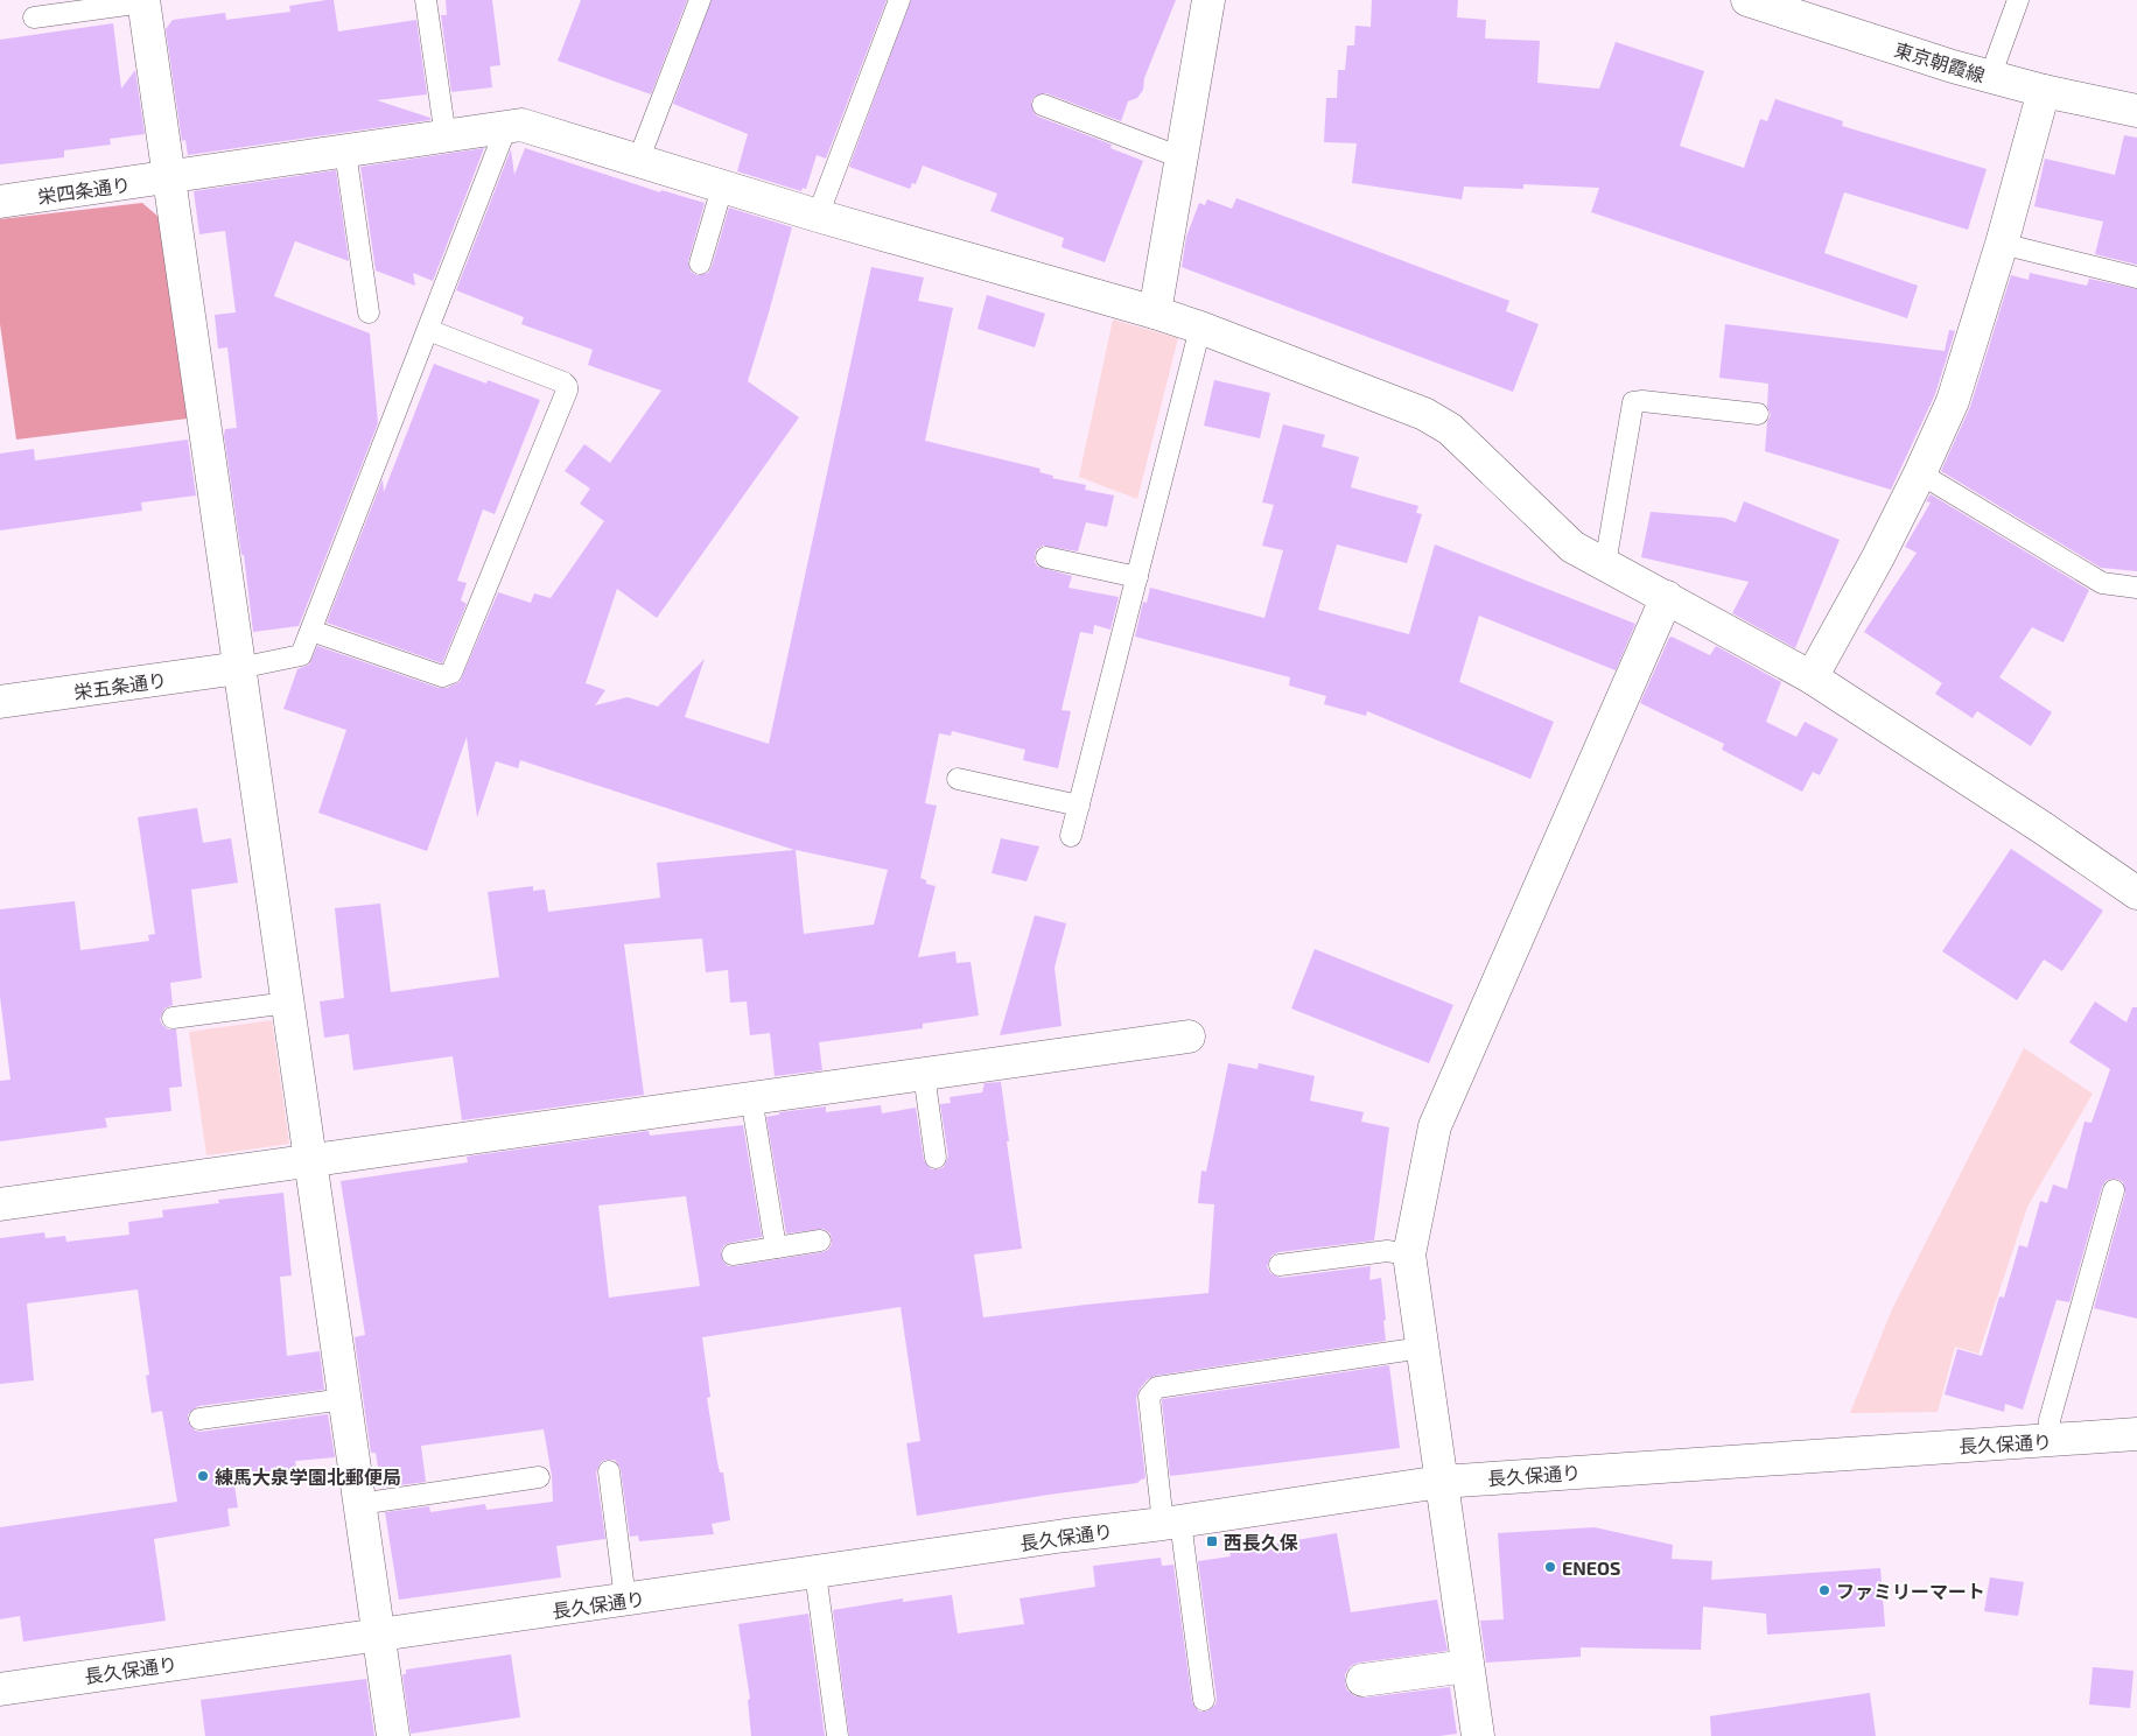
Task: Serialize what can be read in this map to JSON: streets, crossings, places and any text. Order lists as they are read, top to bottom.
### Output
{
  "streets": {
    "street": [
      "東京朝霞線",
      "栄四条通り",
      "栄五条通り",
      "長久保通り"
    ]
  },
  "places": {
    "other": ["練馬大泉学園北郵便局", "ENEOS", "ファミリーマート"],
    "transit": ["西長久保"]
  }
}
